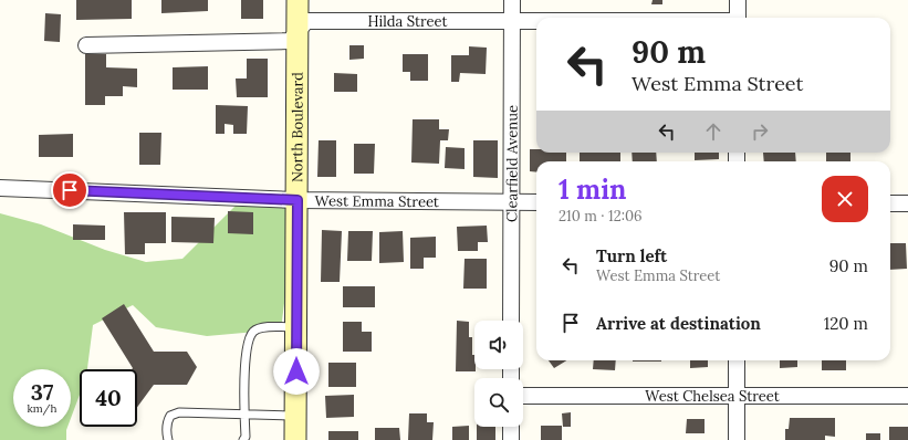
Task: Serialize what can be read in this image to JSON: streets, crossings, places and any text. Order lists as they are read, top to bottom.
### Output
{
  "streets": {
    "street": [
      "Hilda Street",
      "North Boulevard",
      "Clearfield Avenue",
      "West Emma Street",
      "West Chelsea Street"
    ]
  },
  "crossings": [
    ["Hilda Street", "North Boulevard"],
    ["Hilda Street", "Clearfield Avenue"],
    ["North Boulevard", "West Emma Street"],
    ["Clearfield Avenue", "West Emma Street"]
  ],
  "page": {
    "turn": ["90 m", "West Emma Street"],
    "heading": ["1 min", "210 m · 12:06"],
    "list": [
      {
        "name": "Turn left",
        "note": "West Emma Street",
        "value": "90 m"
      },
      {
        "name": "Arrive at destination",
        "value": "120 m"
      }
    ],
    "speed": "37 km/h",
    "limit": "40"
  }
}
